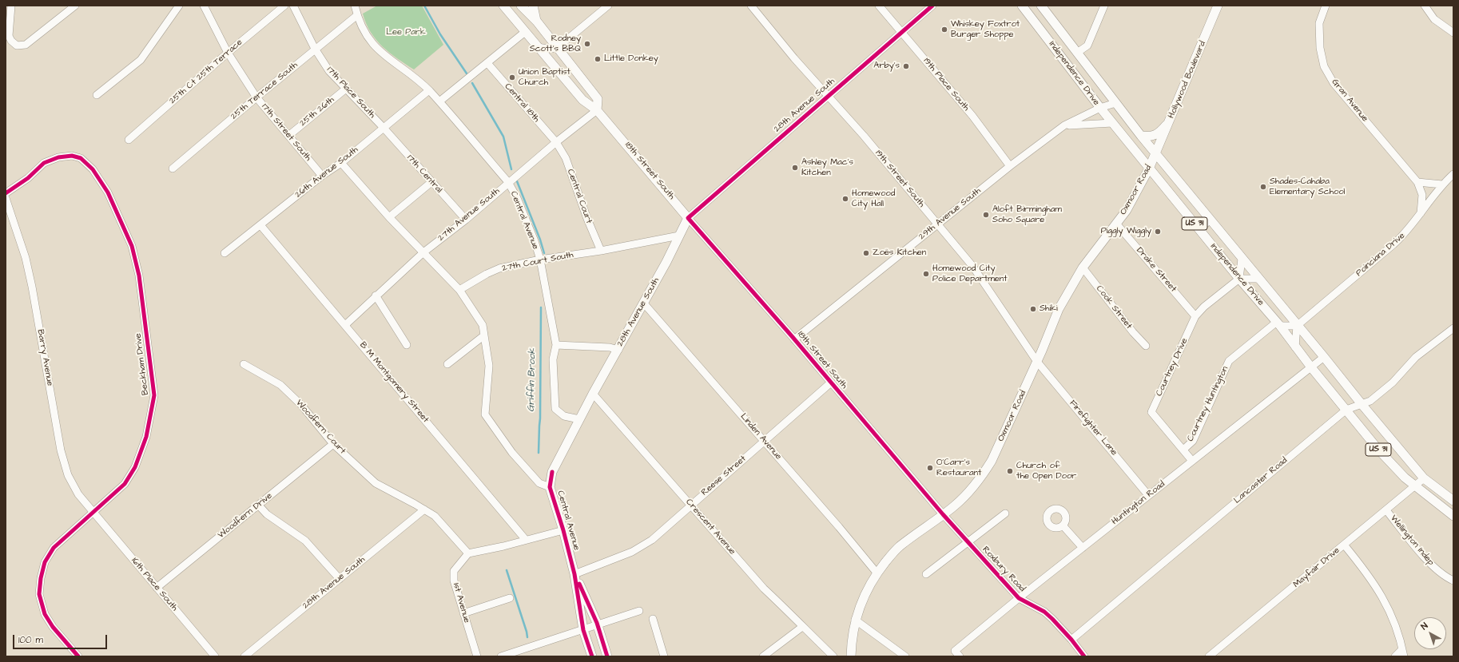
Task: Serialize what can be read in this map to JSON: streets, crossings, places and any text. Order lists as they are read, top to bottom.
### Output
{
  "streets": {
    "main road": [
      "Independence Drive",
      "Hollywood Boulevard",
      "28th Avenue South",
      "18th Street South",
      "Oxmoor Road",
      "Central Avenue",
      "US 31"
    ],
    "street": [
      "25th Ct 25th Terrace",
      "19th Place South",
      "25th Terrace South",
      "17th Place South",
      "Gran Avenue",
      "Central 18th",
      "25th 26th",
      "17th Street South",
      "26th Avenue South",
      "17th Central",
      "19th Street South",
      "Central Court",
      "29th Avenue South",
      "27th Avenue South",
      "Poinciana Drive",
      "27th Court South",
      "Drake Street",
      "Cook Street",
      "Barry Avenue",
      "Beckham Drive",
      "Courtney Drive",
      "B M Montgomery Street",
      "Courtney Huntington",
      "Woodfern Court",
      "Firefighter Lane",
      "Linden Avenue",
      "Reese Street",
      "Lancaster Road",
      "Huntington Road",
      "Woodfern Drive",
      "Crescent Avenue",
      "Wellington Indep",
      "Mayfair Drive",
      "Roxbury Road",
      "16th Place South",
      "1st Avenue"
    ]
  },
  "crossings": [
    ["25th Ct 25th Terrace", "17th Street South"],
    ["Independence Drive", "Hollywood Boulevard"],
    ["Independence Drive", "Oxmoor Road"],
    ["Independence Drive", "29th Avenue South"],
    ["Independence Drive", "Poinciana Drive"],
    ["Independence Drive", "Courtney Drive"],
    ["Independence Drive", "Courtney Huntington"],
    ["Independence Drive", "Lancaster Road"],
    ["Independence Drive", "Huntington Road"],
    ["Independence Drive", "Mayfair Drive"],
    ["Hollywood Boulevard", "Oxmoor Road"],
    ["19th Place South", "28th Avenue South"],
    ["19th Place South", "29th Avenue South"],
    ["25th Terrace South", "17th Place South"],
    ["25th Terrace South", "17th Street South"],
    ["25th Terrace South", "Central Avenue"],
    ["17th Place South", "25th 26th"],
    ["17th Place South", "26th Avenue South"],
    ["17th Place South", "17th Central"],
    ["Gran Avenue", "Poinciana Drive"],
    ["Central 18th", "Central Court"],
    ["Central 18th", "27th Avenue South"],
    ["28th Avenue South", "18th Street South"],
    ["28th Avenue South", "19th Street South"],
    ["28th Avenue South", "Central Avenue"],
    ["28th Avenue South", "27th Court South"],
    ["28th Avenue South", "Woodfern Court"],
    ["28th Avenue South", "Linden Avenue"],
    ["28th Avenue South", "Crescent Avenue"],
    ["25th 26th", "17th Street South"],
    ["17th Street South", "26th Avenue South"],
    ["18th Street South", "Oxmoor Road"],
    ["18th Street South", "29th Avenue South"],
    ["18th Street South", "27th Avenue South"],
    ["18th Street South", "Reese Street"],
    ["18th Street South", "Roxbury Road"],
    ["26th Avenue South", "17th Central"],
    ["26th Avenue South", "Central Avenue"],
    ["26th Avenue South", "B M Montgomery Street"],
    ["17th Central", "27th Avenue South"],
    ["19th Street South", "Oxmoor Road"],
    ["19th Street South", "29th Avenue South"],
    ["19th Street South", "Firefighter Lane"],
    ["Oxmoor Road", "Drake Street"],
    ["Oxmoor Road", "Cook Street"],
    ["Oxmoor Road", "Firefighter Lane"],
    ["Oxmoor Road", "Linden Avenue"],
    ["Oxmoor Road", "Roxbury Road"],
    ["Central Court", "27th Avenue South"],
    ["Central Court", "27th Court South"],
    ["27th Avenue South", "Central Avenue"],
    ["27th Avenue South", "B M Montgomery Street"],
    ["Central Avenue", "27th Court South"],
    ["Central Avenue", "Reese Street"],
    ["Drake Street", "Courtney Drive"],
    ["Barry Avenue", "Beckham Drive"],
    ["Barry Avenue", "16th Place South"],
    ["Beckham Drive", "16th Place South"],
    ["Courtney Drive", "Courtney Huntington"],
    ["Courtney Drive", "Huntington Road"],
    ["Woodfern Court", "Woodfern Drive"],
    ["Woodfern Court", "1st Avenue"],
    ["Firefighter Lane", "Huntington Road"],
    ["Linden Avenue", "Reese Street"],
    ["Reese Street", "Crescent Avenue"],
    ["Lancaster Road", "Roxbury Road"],
    ["Huntington Road", "Roxbury Road"],
    ["Woodfern Drive", "16th Place South"],
    ["Wellington Indep", "Mayfair Drive"]
  ],
  "water": ["Griffin Brook"],
  "parks": ["Lee Park"],
  "places": [
    "Whiskey Foxtrot Burger Shoppe",
    "Rodney Scott's BBQ",
    "Little Donkey",
    "Arby's",
    "Union Baptist Church",
    "Ashley Mac's Kitchen",
    "Shades-Cahaba Elementary School",
    "Homewood City Hall",
    "Aloft Birmingham Soho Square",
    "Piggly Wiggly",
    "Zoës Kitchen",
    "Homewood City Police Department",
    "Shiki",
    "O’Carr’s Restaurant",
    "Church of the Open Door"
  ],
  "scale_bar": "100 m",
  "north": "top left"
}
